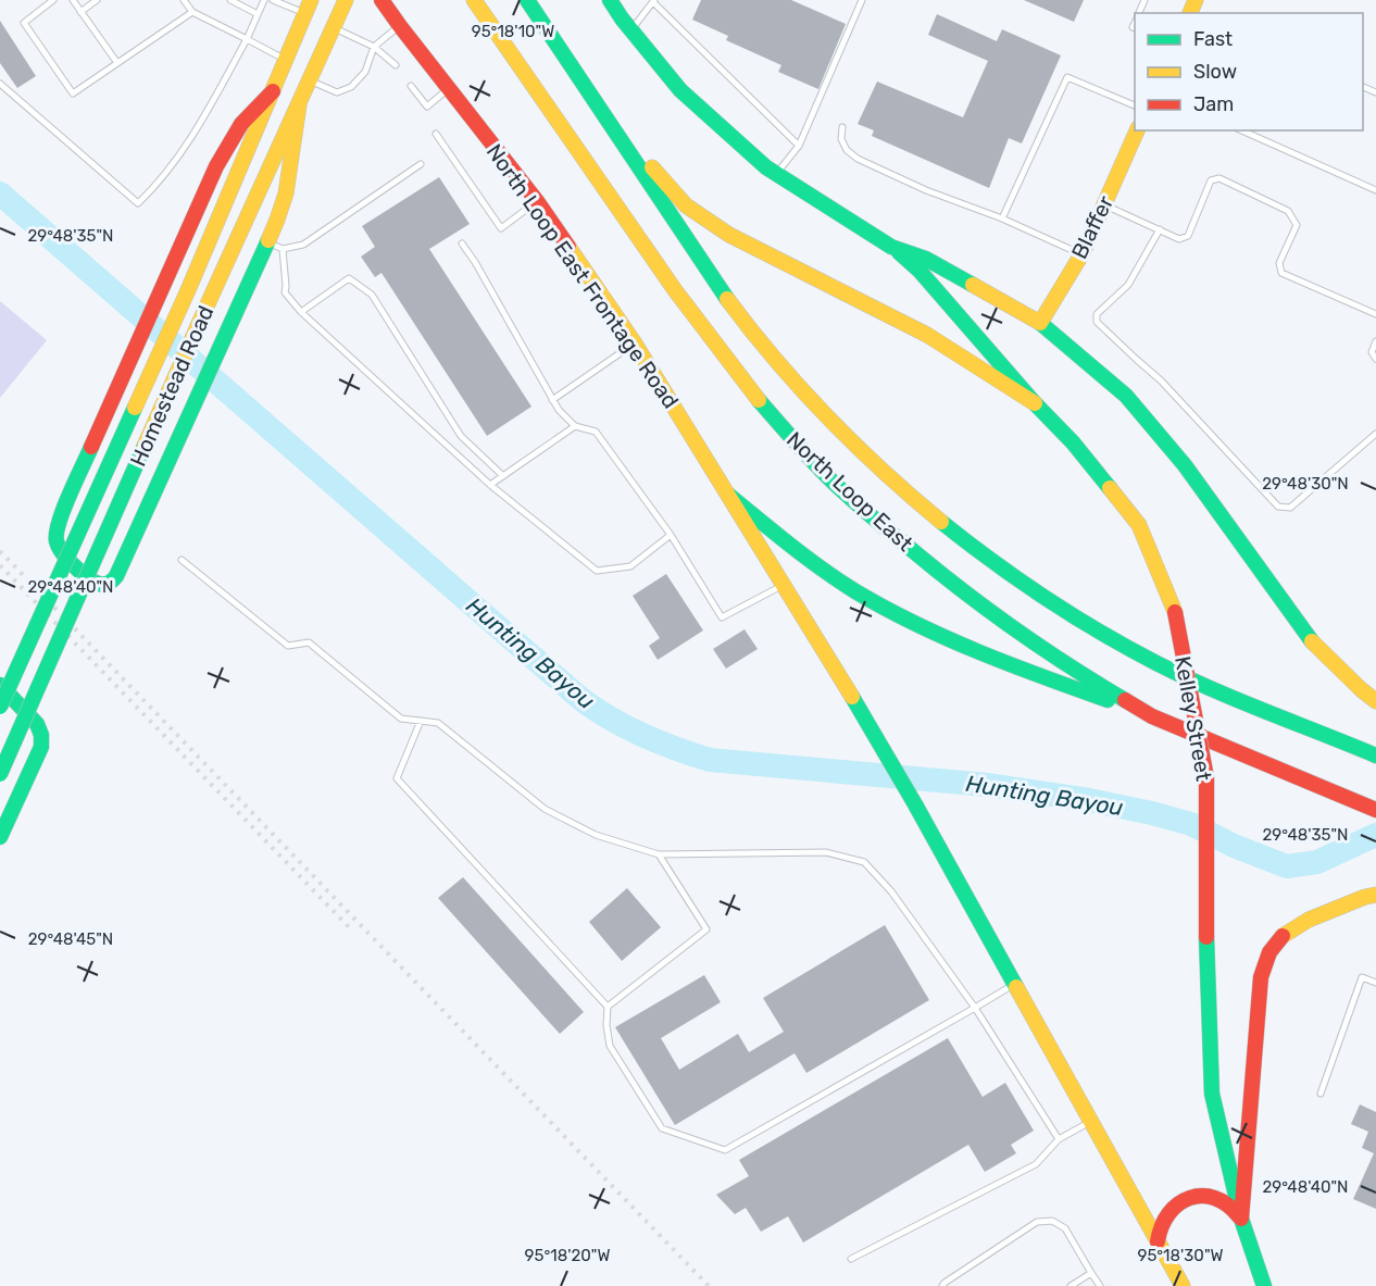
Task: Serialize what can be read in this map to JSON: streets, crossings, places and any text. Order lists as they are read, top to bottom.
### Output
{
  "streets": {
    "main road": [
      "Blaffer",
      "North Loop East Frontage Road",
      "Homestead Road",
      "North Loop East",
      "Kelley Street"
    ]
  },
  "water": ["Hunting Bayou"],
  "legend": ["Fast", "Slow", "Jam"],
  "coordinates": [
    "95°18'10\"W",
    "29°48'35\"N",
    "29°48'30\"N",
    "29°48'40\"N",
    "29°48'45\"N",
    "95°18'20\"W",
    "95°18'30\"W"
  ]
}
